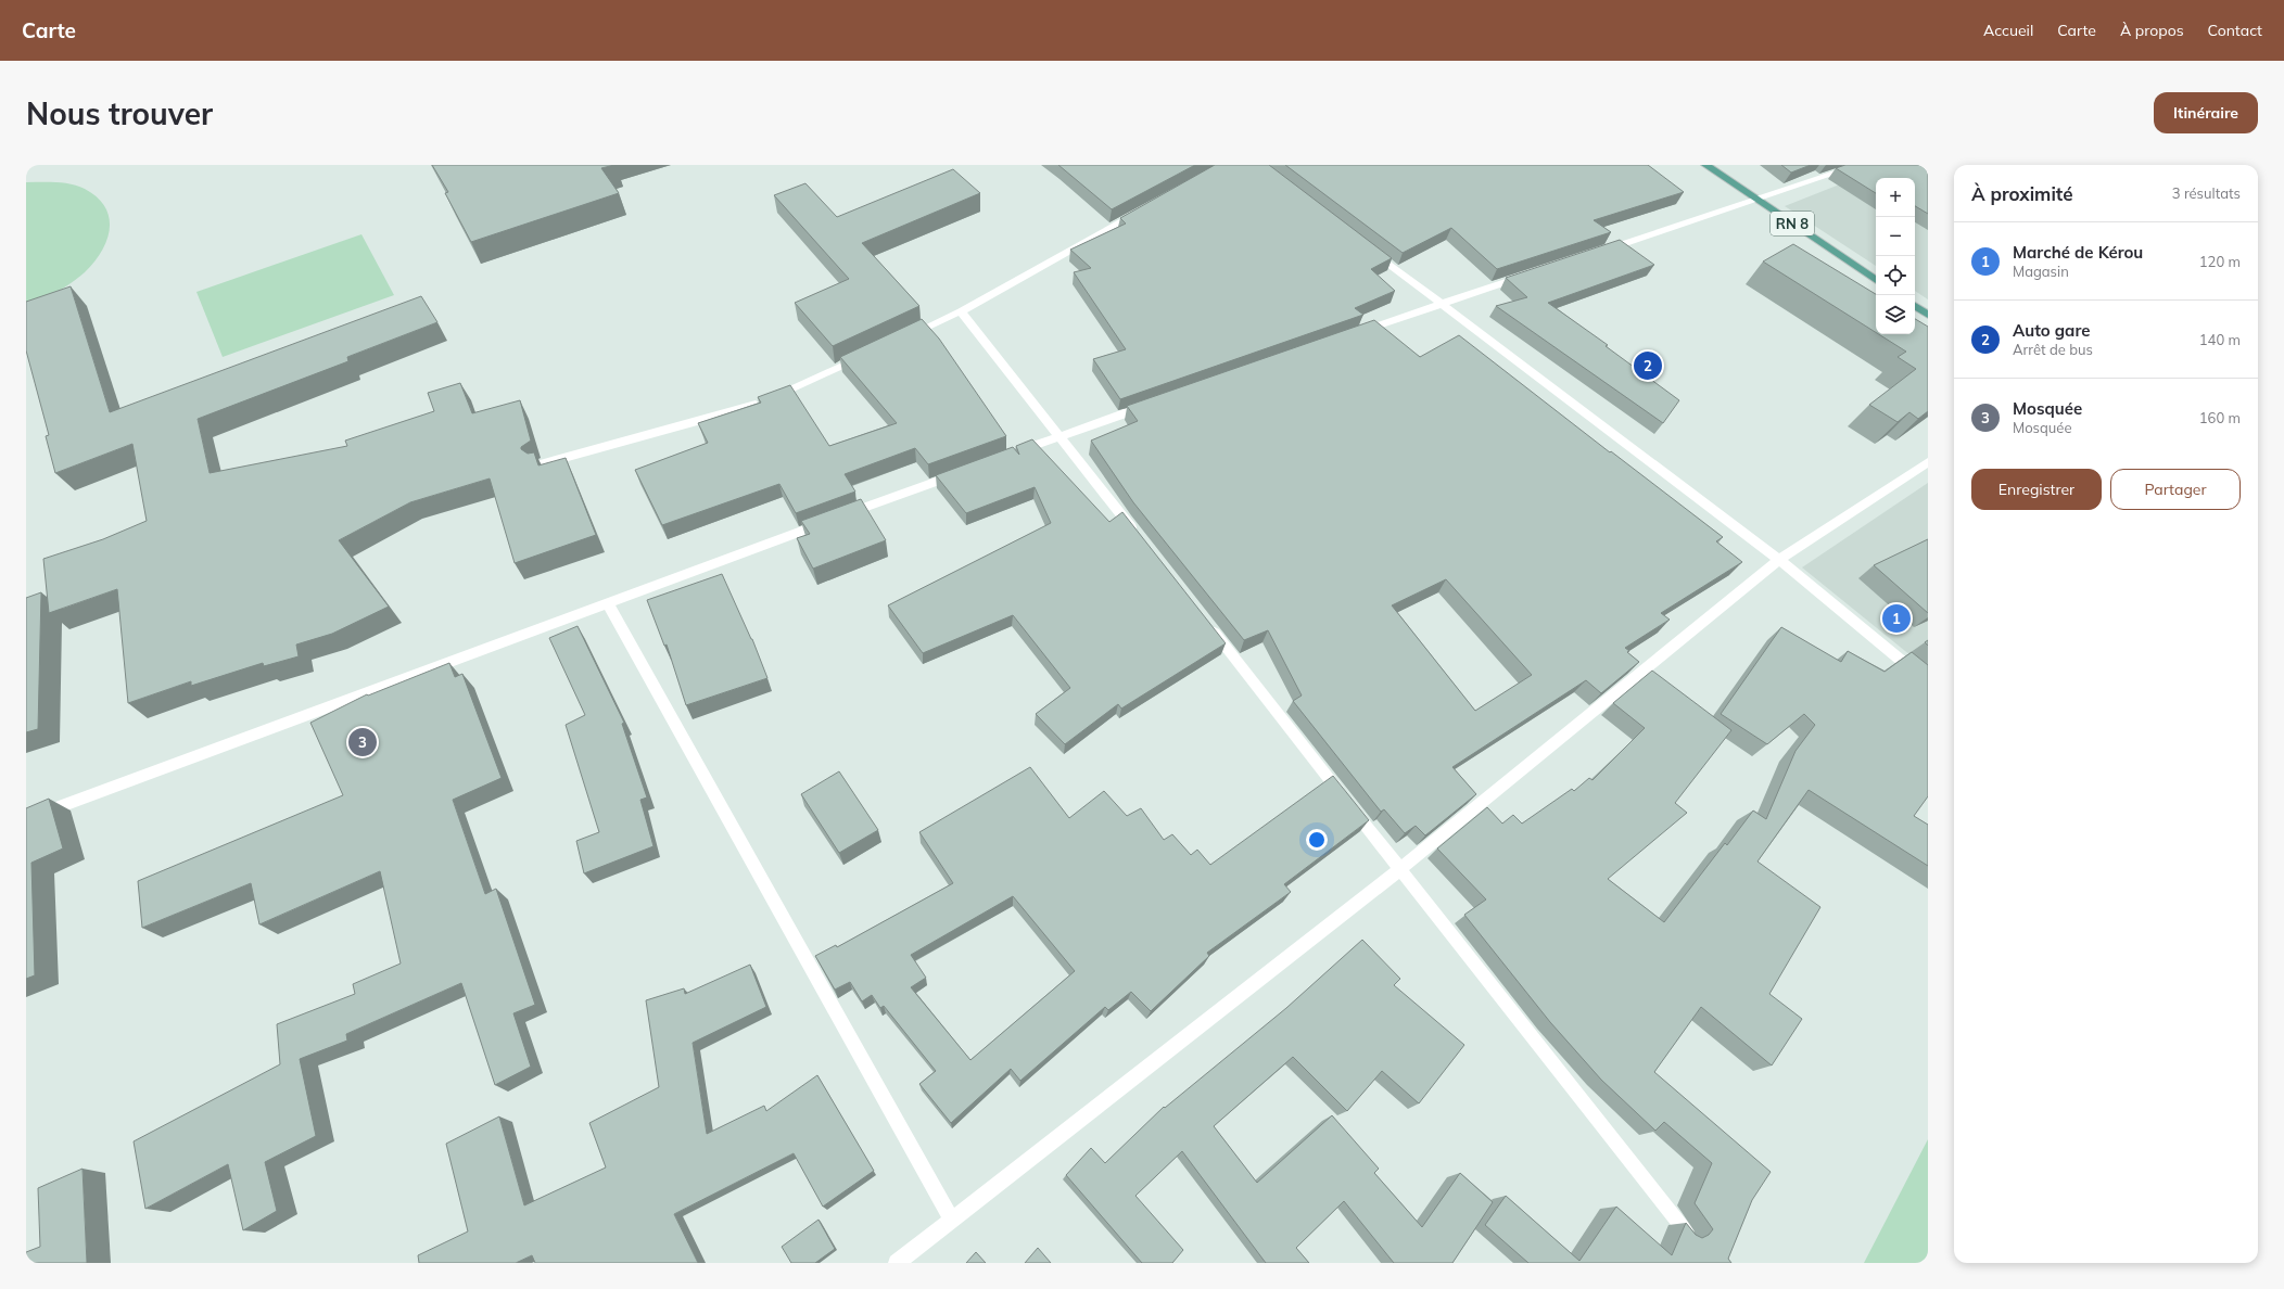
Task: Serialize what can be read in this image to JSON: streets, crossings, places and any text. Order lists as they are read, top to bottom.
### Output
{
  "streets": {
    "main road": ["RN 8"]
  },
  "page": {
    "header": "Carte",
    "nav": [
      "Accueil",
      "Carte",
      "À propos",
      "Contact"
    ],
    "buttons": [
      "Itinéraire",
      ["Enregistrer", "Partager"]
    ],
    "title": "Nous trouver",
    "heading": ["À proximité", "3 résultats"],
    "map_buttons": ["+", "−"],
    "list": [
      {
        "mark": "1",
        "name": "Marché de Kérou",
        "note": "Magasin",
        "value": "120 m"
      },
      {
        "mark": "2",
        "name": "Auto gare",
        "note": "Arrêt de bus",
        "value": "140 m"
      },
      {
        "mark": "3",
        "name": "Mosquée",
        "note": "Mosquée",
        "value": "160 m"
      }
    ],
    "pins": ["2", "1", "3"]
  }
}
